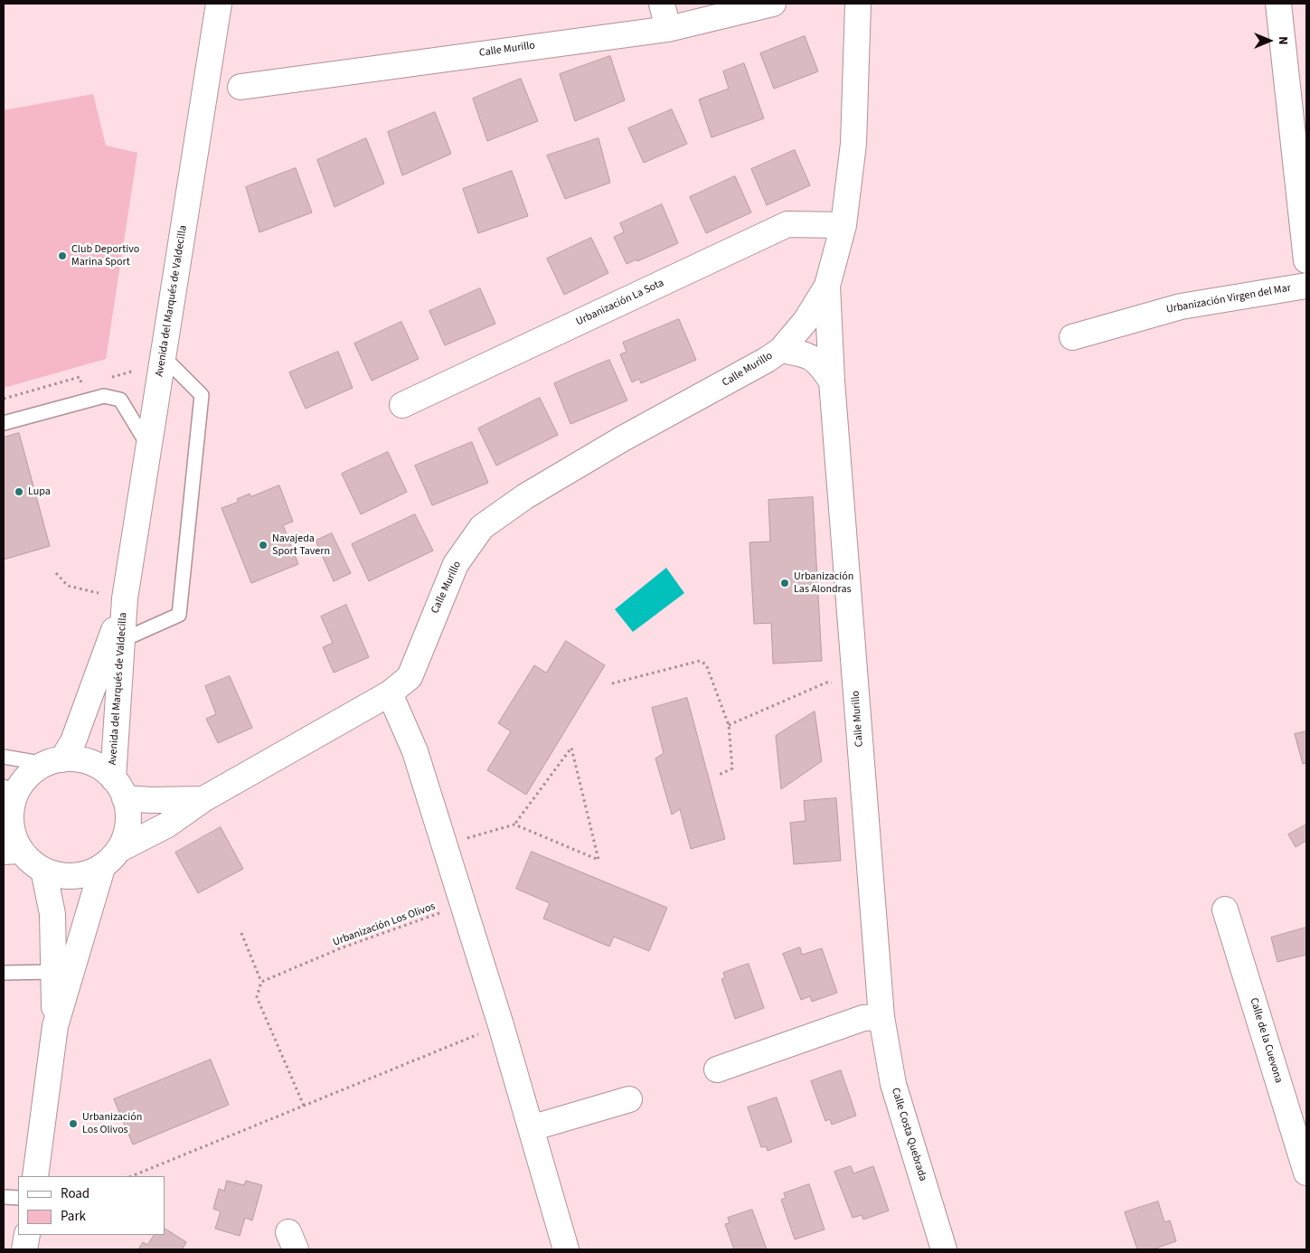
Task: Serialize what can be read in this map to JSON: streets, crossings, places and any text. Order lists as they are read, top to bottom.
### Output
{
  "streets": {
    "street": [
      "Calle Murillo",
      "Urbanización Virgen del Mar",
      "Avenida del Marqués de Valdecilla",
      "Urbanización La Sota",
      "Calle de la Cuevona",
      "Calle Costa Quebrada"
    ],
    "path": ["Urbanización Los Olivos"]
  },
  "crossings": [
    ["Calle Murillo", "Avenida del Marqués de Valdecilla"],
    ["Calle Murillo", "Urbanización La Sota"],
    ["Calle Murillo", "Calle Costa Quebrada"]
  ],
  "places": [
    "Club Deportivo Marina Sport",
    "Lupa",
    "Navajeda Sport Tavern",
    "Urbanización Las Alondras",
    "Urbanización Los Olivos"
  ],
  "legend": ["Road", "Park"],
  "north": "right"
}
